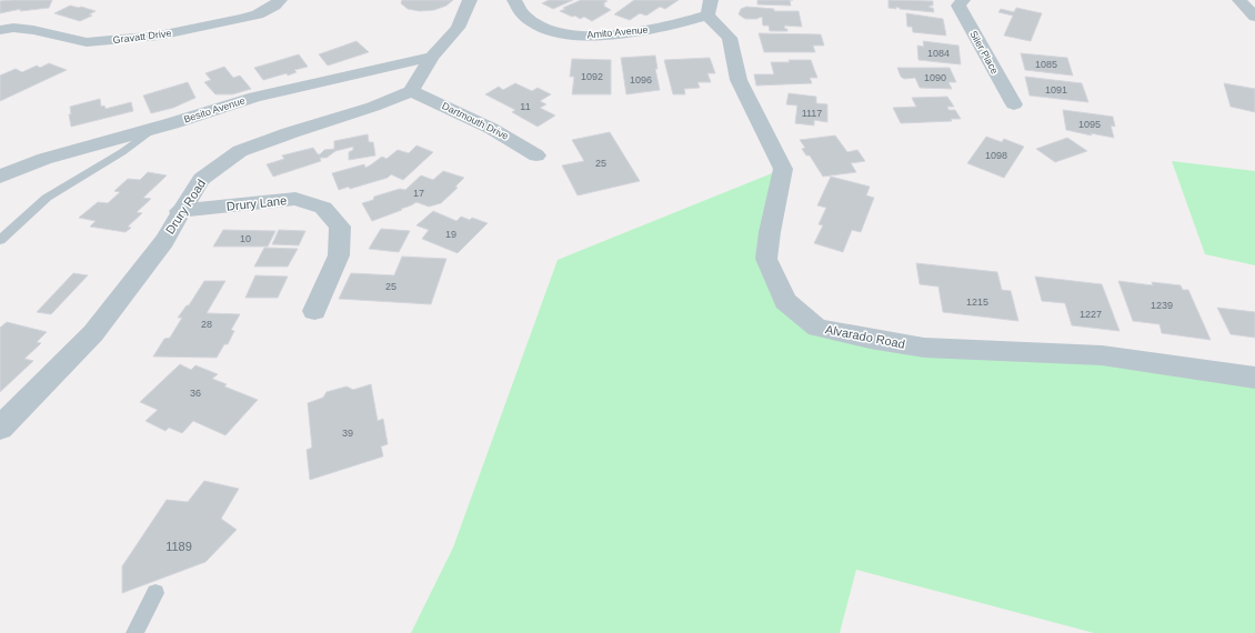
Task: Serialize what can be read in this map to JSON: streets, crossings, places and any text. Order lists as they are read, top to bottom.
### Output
{
  "streets": {
    "street": [
      "Amito Avenue",
      "Gravatt Drive",
      "Siler Place",
      "Besito Avenue",
      "Dartmouth Drive",
      "Drury Lane",
      "Drury Road",
      "Alvarado Road"
    ]
  },
  "crossings": [
    ["Amito Avenue", "Alvarado Road"],
    ["Dartmouth Drive", "Drury Road"],
    ["Drury Lane", "Drury Road"]
  ],
  "house_numbers": [
    "1084",
    "1085",
    "1092",
    "1090",
    "1096",
    "1091",
    "11",
    "1117",
    "1095",
    "1098",
    "25",
    "17",
    "19",
    "10",
    "25",
    "1215",
    "1239",
    "1227",
    "28",
    "36",
    "39",
    "1189"
  ]
}
